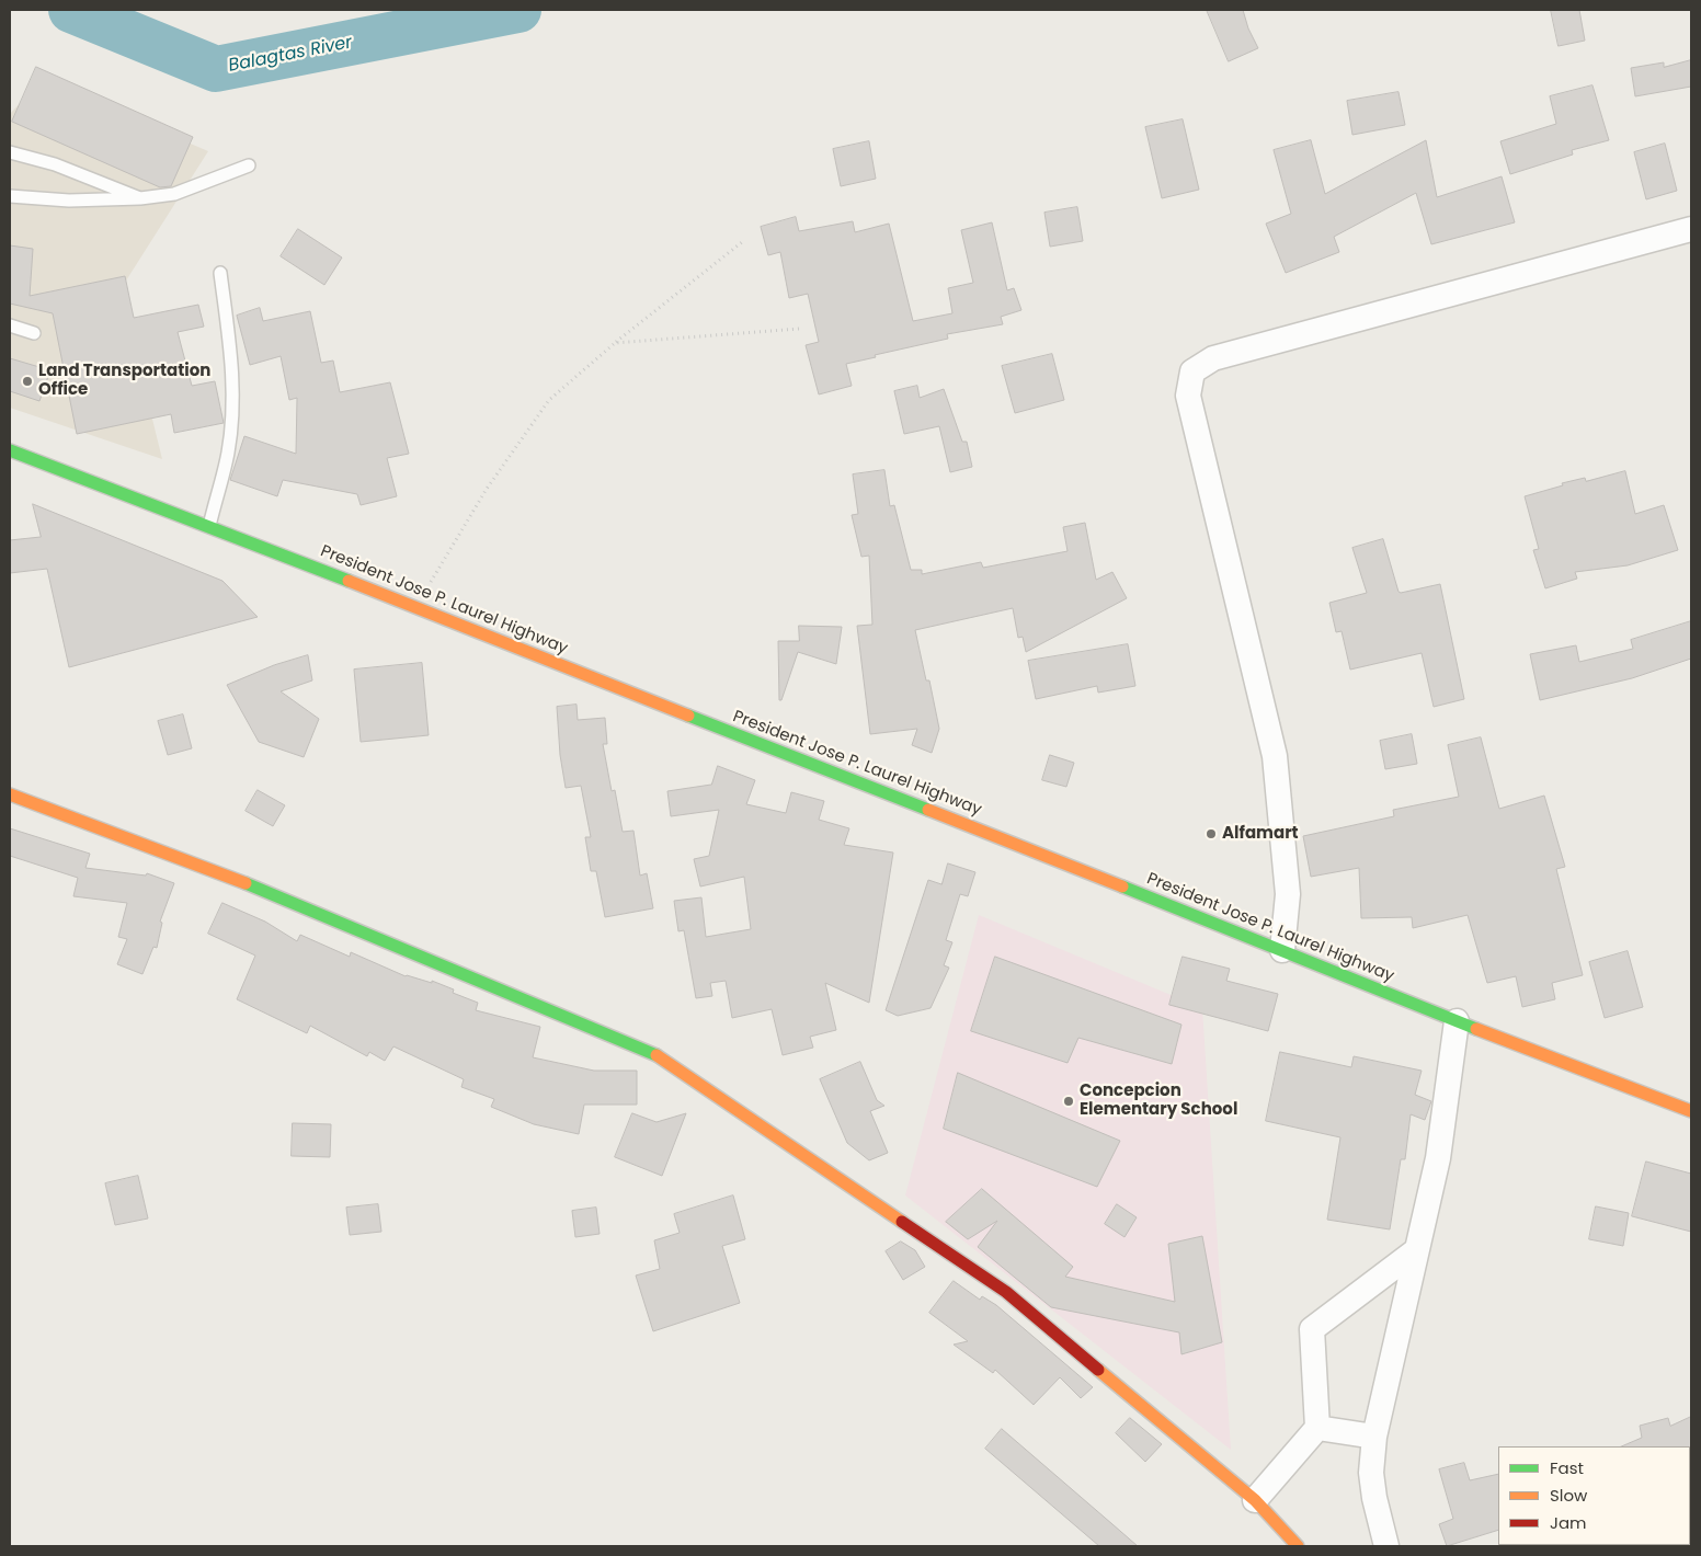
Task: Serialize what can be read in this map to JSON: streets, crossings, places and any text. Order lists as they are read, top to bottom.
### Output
{
  "streets": {
    "main road": ["President Jose P. Laurel Highway"]
  },
  "water": ["Balagtas River"],
  "places": ["Land Transportation Office", "Alfamart", "Concepcion Elementary School"],
  "legend": ["Fast", "Slow", "Jam"]
}
